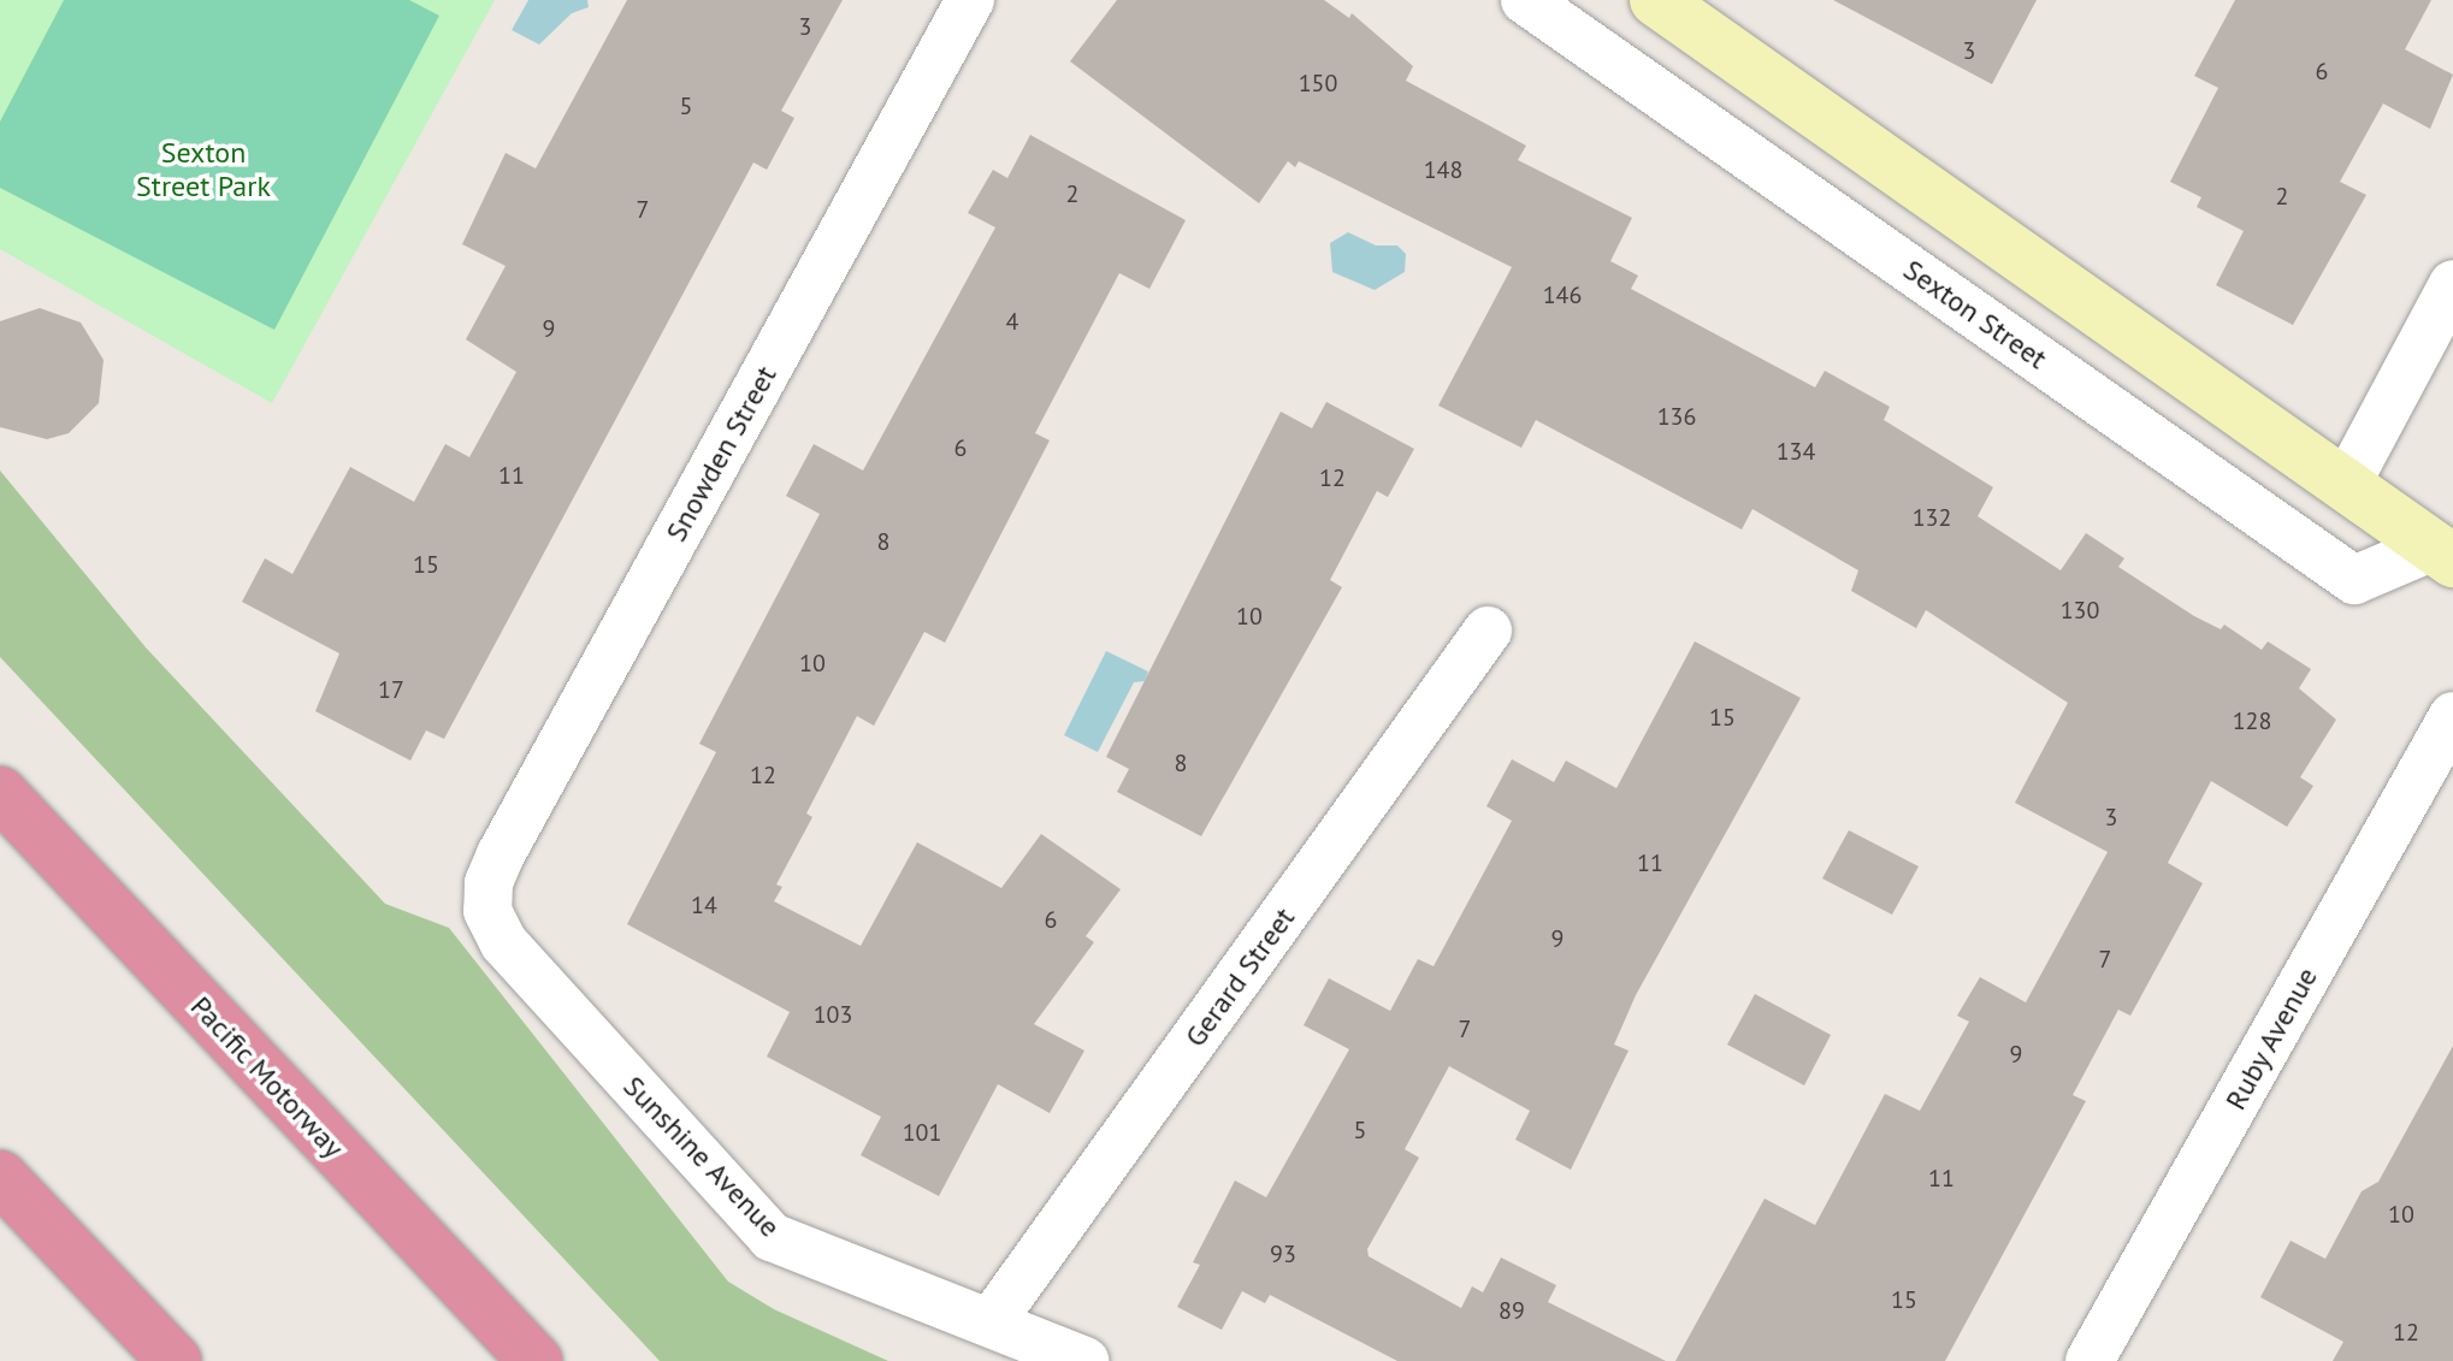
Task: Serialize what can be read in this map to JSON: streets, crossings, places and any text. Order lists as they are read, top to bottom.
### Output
{
  "streets": {
    "highway": ["Pacific Motorway"],
    "main road": ["Sexton Street"],
    "street": [
      "Snowden Street",
      "Gerard Street",
      "Ruby Avenue",
      "Sunshine Avenue"
    ]
  },
  "crossings": [
    ["Snowden Street", "Sunshine Avenue"],
    ["Gerard Street", "Sunshine Avenue"]
  ],
  "parks": ["Sexton Street Park"],
  "house_numbers": [
    "3",
    "3",
    "6",
    "150",
    "5",
    "148",
    "2",
    "2",
    "7",
    "146",
    "4",
    "9",
    "136",
    "6",
    "134",
    "11",
    "12",
    "132",
    "8",
    "15",
    "130",
    "10",
    "10",
    "17",
    "15",
    "128",
    "8",
    "12",
    "3",
    "11",
    "14",
    "6",
    "9",
    "7",
    "103",
    "7",
    "9",
    "5",
    "101",
    "11",
    "10",
    "93",
    "15",
    "89",
    "12"
  ]
}
